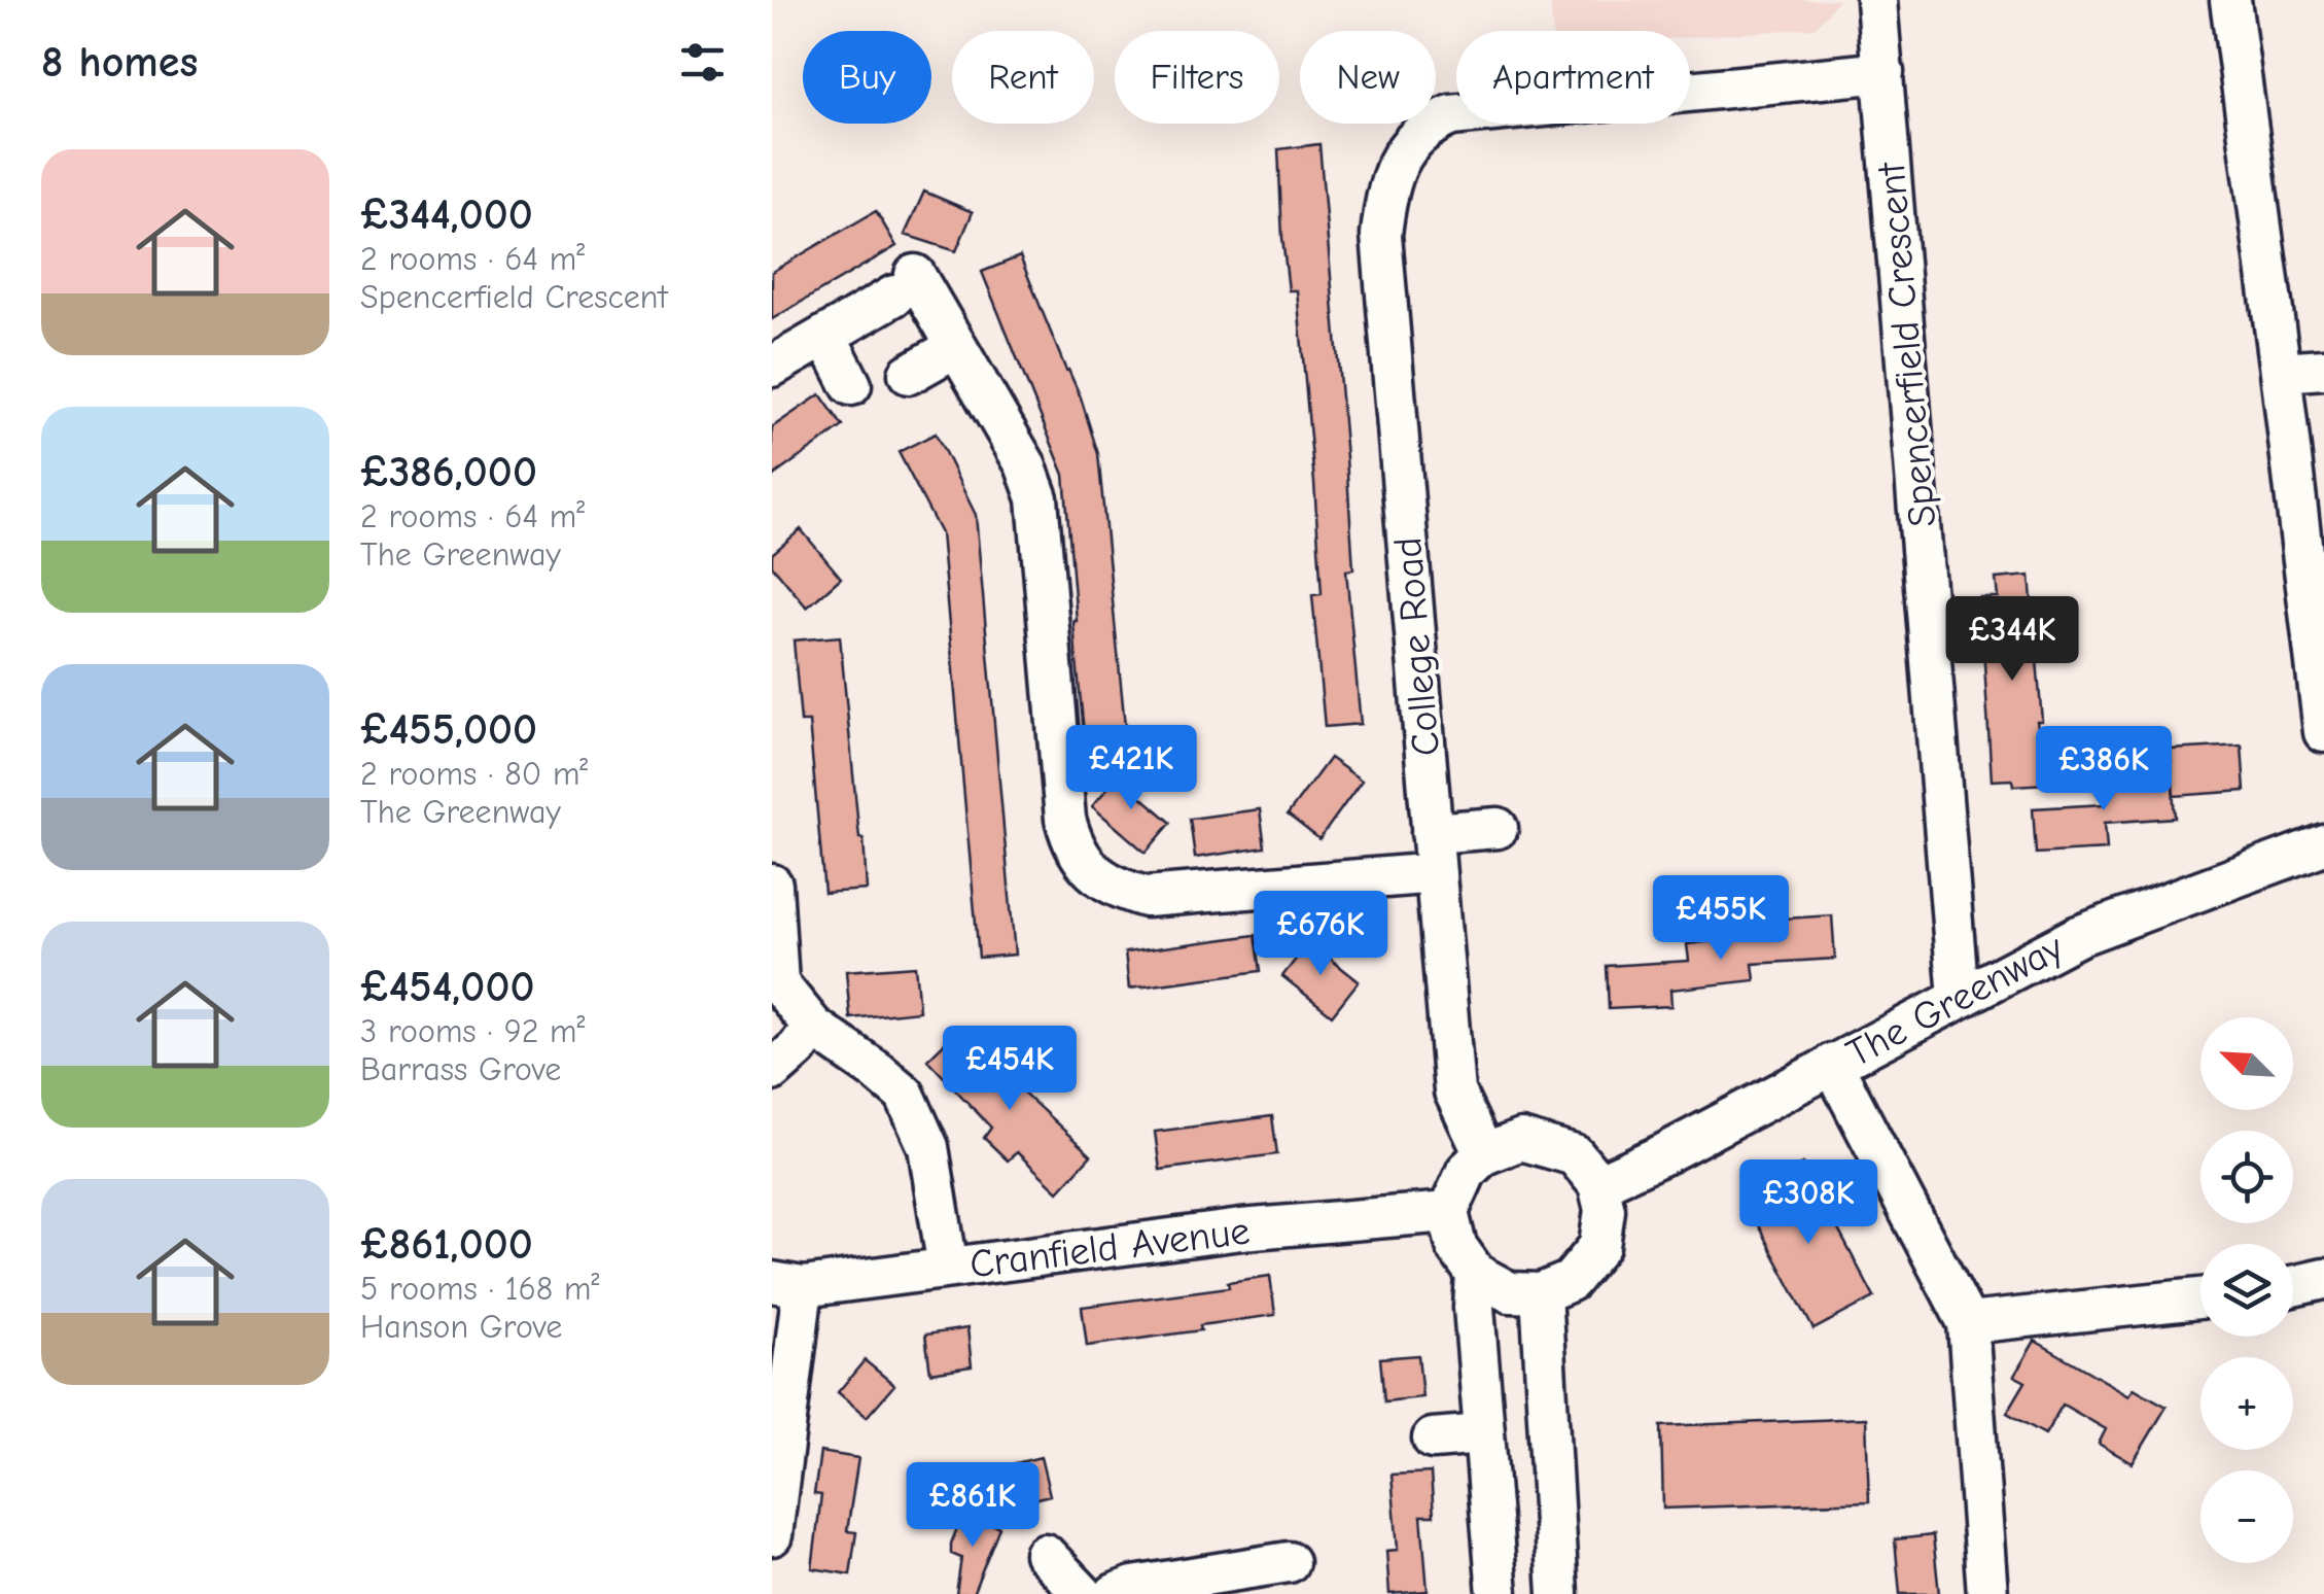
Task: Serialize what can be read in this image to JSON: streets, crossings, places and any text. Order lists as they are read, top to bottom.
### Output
{
  "streets": {
    "street": [
      "Spencerfield Crescent",
      "College Road",
      "The Greenway",
      "Cranfield Avenue"
    ]
  },
  "crossings": [
    ["Spencerfield Crescent", "College Road"],
    ["Spencerfield Crescent", "The Greenway"],
    ["College Road", "The Greenway"],
    ["College Road", "Cranfield Avenue"],
    ["The Greenway", "Cranfield Avenue"]
  ],
  "north": "top left",
  "page": {
    "heading": "8 homes",
    "chip": [
      "Buy",
      "Rent",
      "Filters",
      "New",
      "Apartment"
    ],
    "list": [
      {
        "name": "£344,000",
        "note": "2 rooms · 64 m² · Spencerfield Crescent"
      },
      {
        "name": "£386,000",
        "note": "2 rooms · 64 m² · The Greenway"
      },
      {
        "name": "£455,000",
        "note": "2 rooms · 80 m² · The Greenway"
      },
      {
        "name": "£454,000",
        "note": "3 rooms · 92 m² · Barrass Grove"
      },
      {
        "name": "£861,000",
        "note": "5 rooms · 168 m² · Hanson Grove"
      }
    ],
    "price": [
      "£344K",
      "£421K",
      "£386K",
      "£455K",
      "£676K",
      "£454K",
      "£308K",
      "£861K"
    ],
    "map_buttons": ["+", "−"]
  }
}
